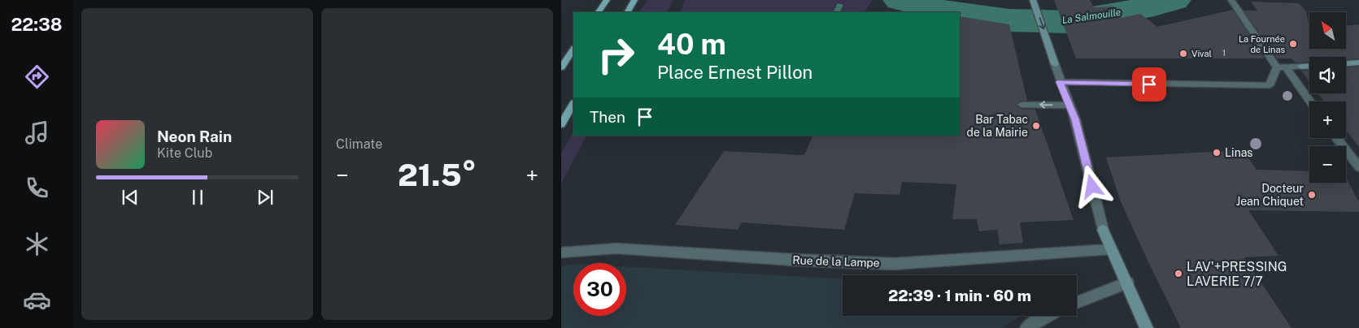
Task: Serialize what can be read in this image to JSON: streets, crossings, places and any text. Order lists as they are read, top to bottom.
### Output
{
  "streets": {
    "street": ["Rue de la Lampe"]
  },
  "water": ["La Salmouille"],
  "places": [
    "La Fournée de Linas",
    "Vival",
    "Bar Tabac de la Mairie",
    "Linas",
    "Docteur Jean Chiquet",
    "LAV'+PRESSING LAVERIE 7/7"
  ],
  "house_numbers": ["1"],
  "north": "top left",
  "page": {
    "tabs": "22:38",
    "tile": "Climate",
    "map_buttons": ["+", "−"],
    "turn": ["40 m", "Place Ernest Pillon"],
    "then": "Then",
    "song": ["Neon Rain", "Kite Club"],
    "heat": ["−", "21.5°", "+"],
    "limit": "30",
    "trip": "22:39 · 1 min · 60 m"
  }
}
